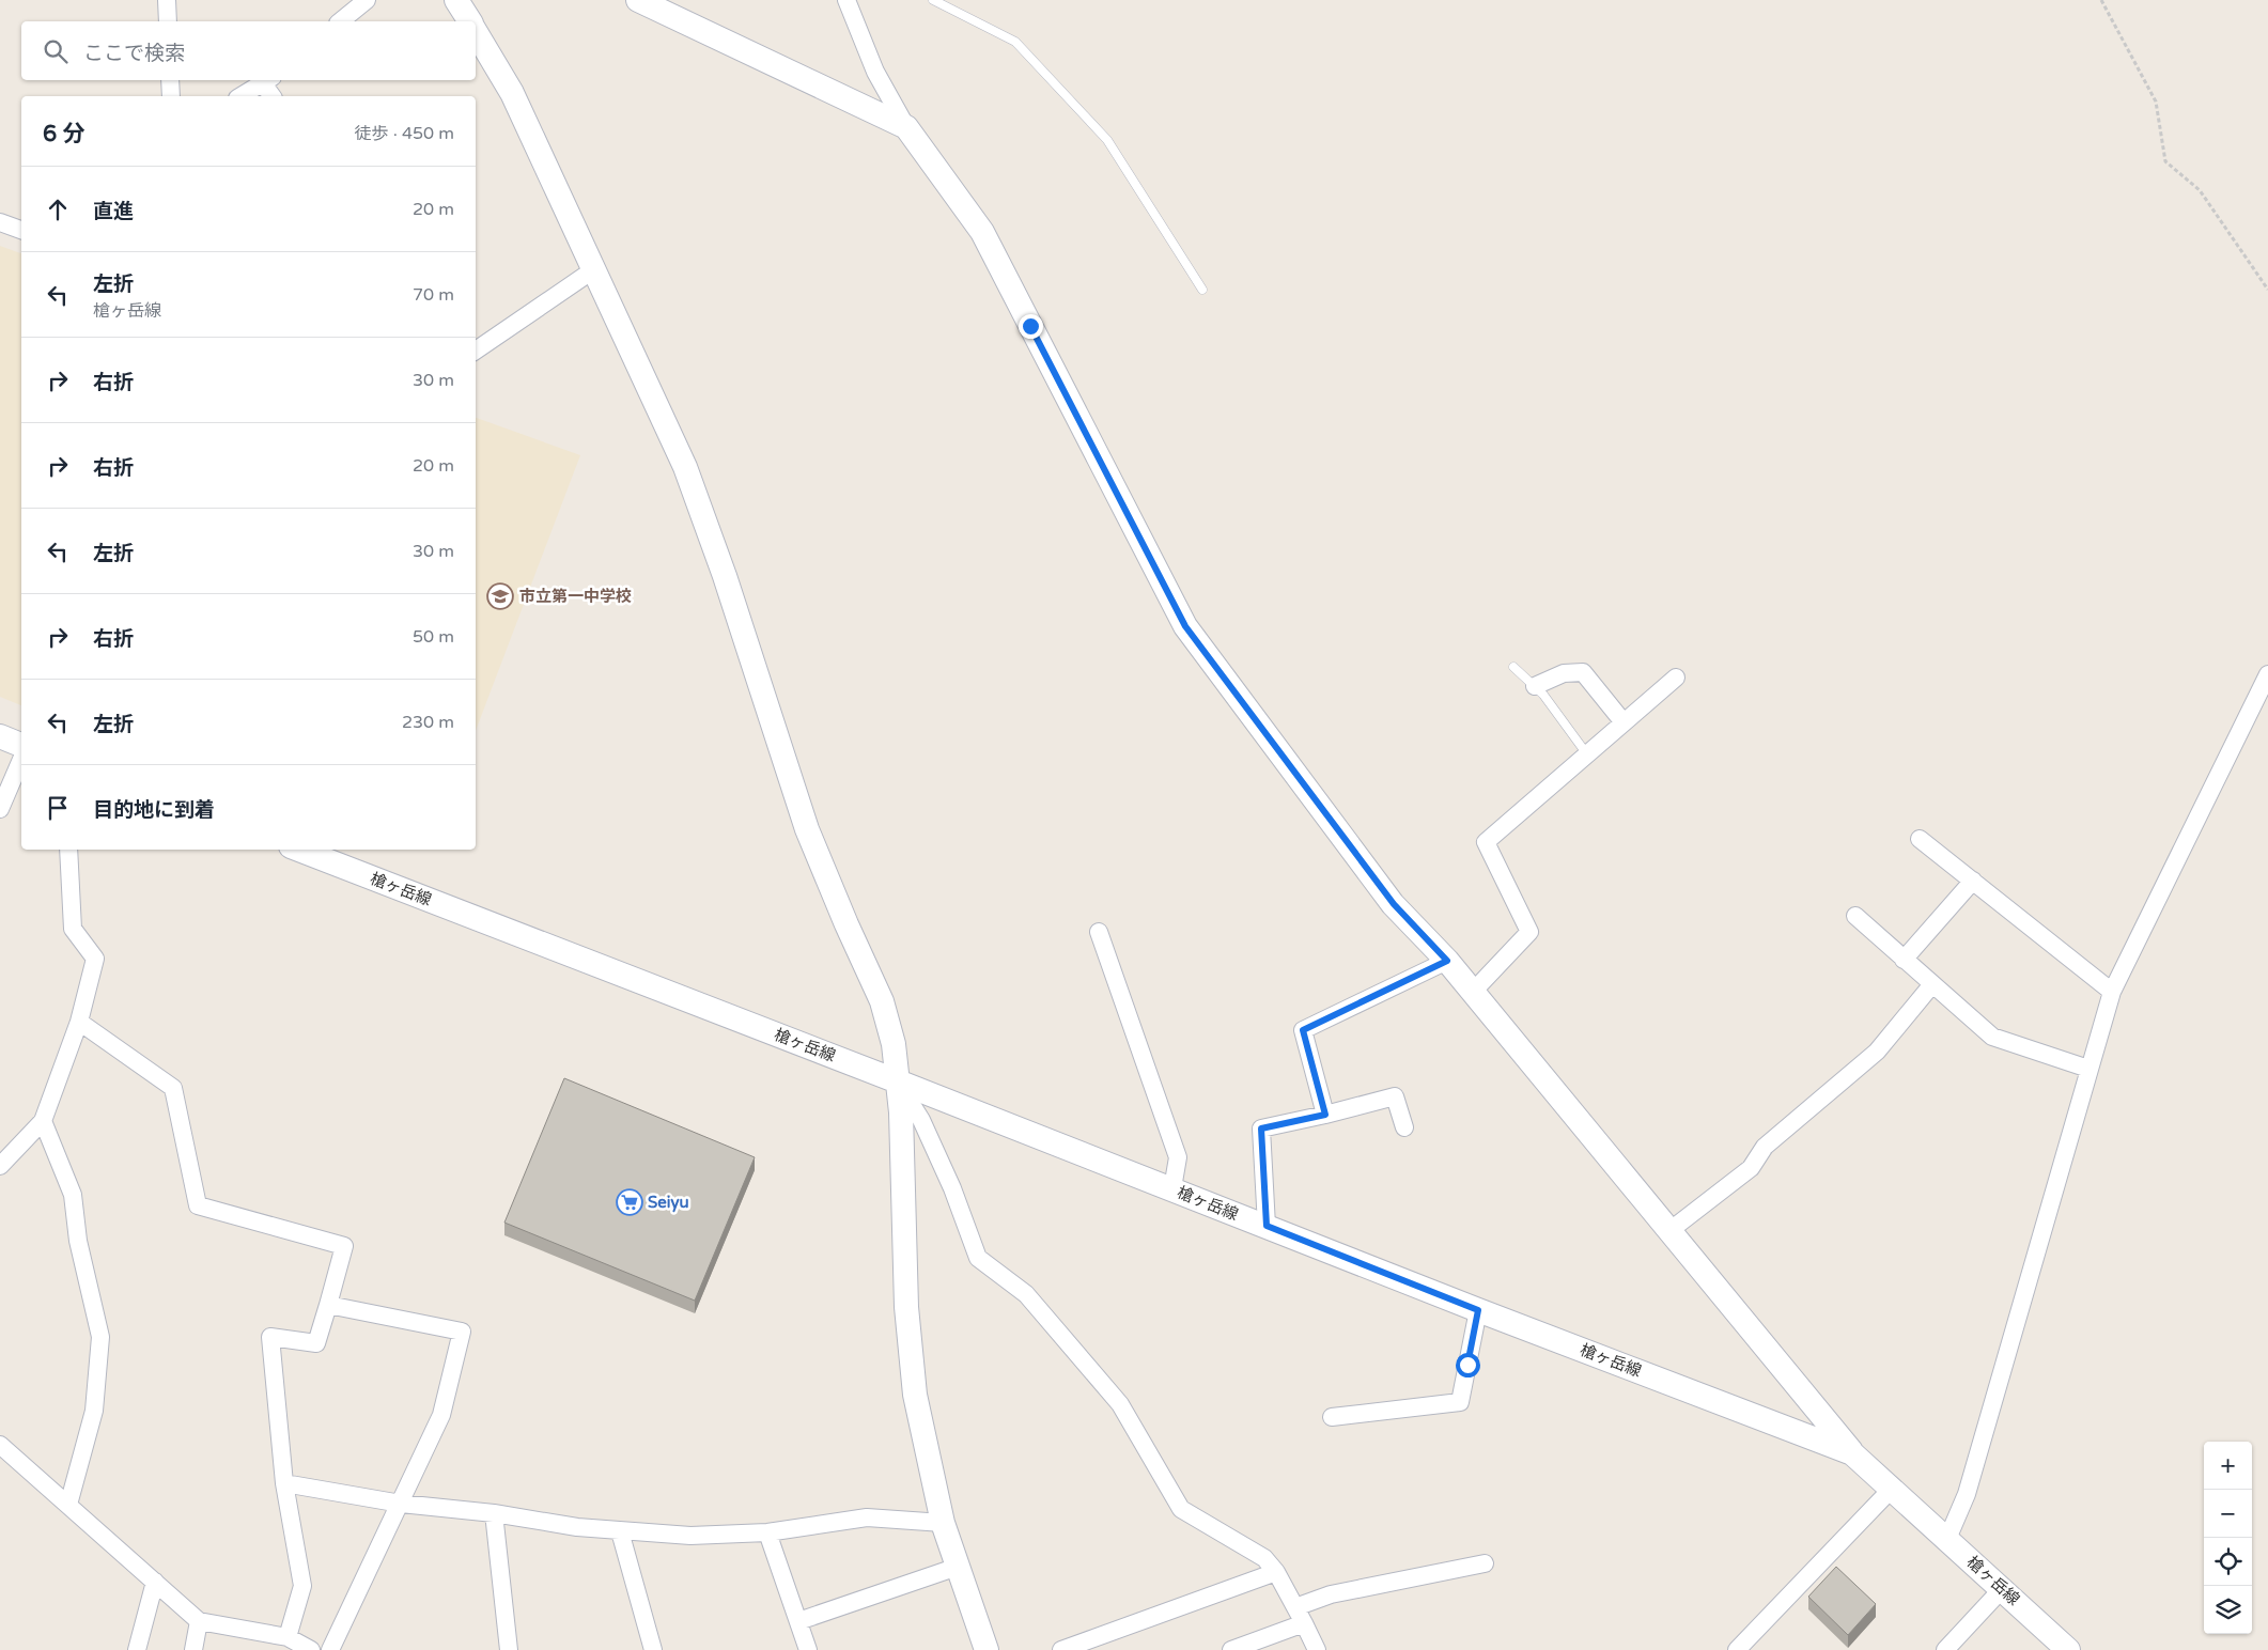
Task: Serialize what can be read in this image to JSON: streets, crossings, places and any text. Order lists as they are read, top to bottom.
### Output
{
  "streets": {
    "street": ["槍ヶ岳線"]
  },
  "places": {
    "school or university": ["市立第一中学校"],
    "supermarket": ["Seiyu"]
  },
  "page": {
    "search": "ここで検索",
    "heading": ["6 分", "徒歩 · 450 m"],
    "list": [
      ["直進", "20 m"],
      ["左折", "槍ヶ岳線", "70 m"],
      ["右折", "30 m"],
      ["右折", "20 m"],
      ["左折", "30 m"],
      ["右折", "50 m"],
      ["左折", "230 m"],
      "目的地に到着"
    ],
    "map_buttons": ["+", "−"]
  }
}
